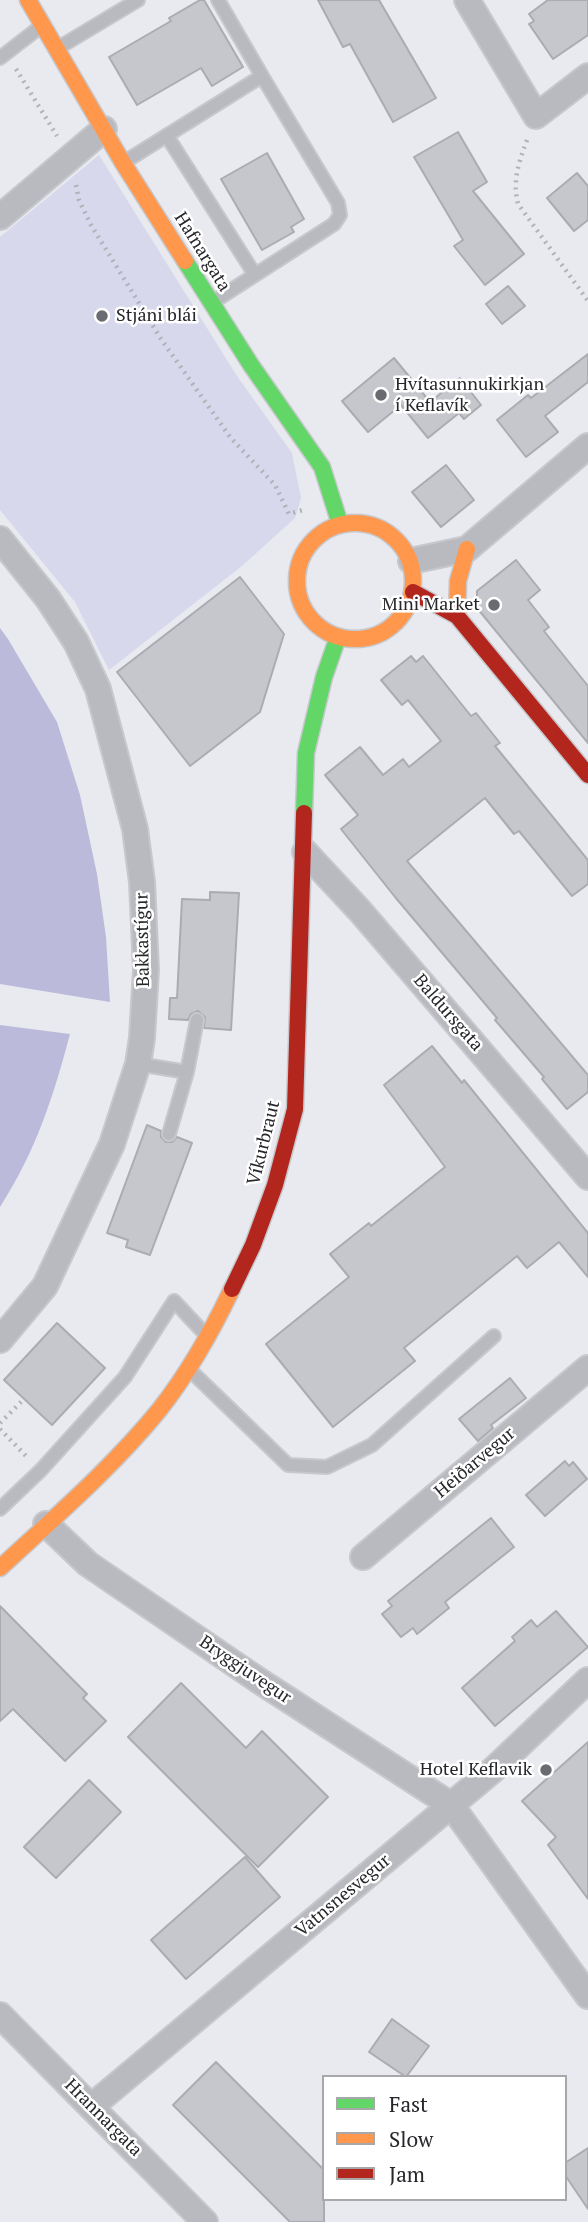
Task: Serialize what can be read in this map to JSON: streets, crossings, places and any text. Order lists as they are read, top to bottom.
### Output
{
  "streets": {
    "street": [
      "Hafnargata",
      "Bakkastígur",
      "Baldursgata",
      "Víkurbraut",
      "Heiðarvegur",
      "Bryggjuvegur",
      "Vatnsnesvegur",
      "Hrannargata"
    ]
  },
  "crossings": [
    ["Hafnargata", "Víkurbraut"],
    ["Baldursgata", "Víkurbraut"],
    ["Víkurbraut", "Bryggjuvegur"],
    ["Bryggjuvegur", "Vatnsnesvegur"],
    ["Vatnsnesvegur", "Hrannargata"]
  ],
  "places": [
    "Stjáni blái",
    "Hvítasunnukirkjan í Keflavík",
    "Mini Market",
    "Hotel Keflavik"
  ],
  "legend": ["Fast", "Slow", "Jam"]
}
